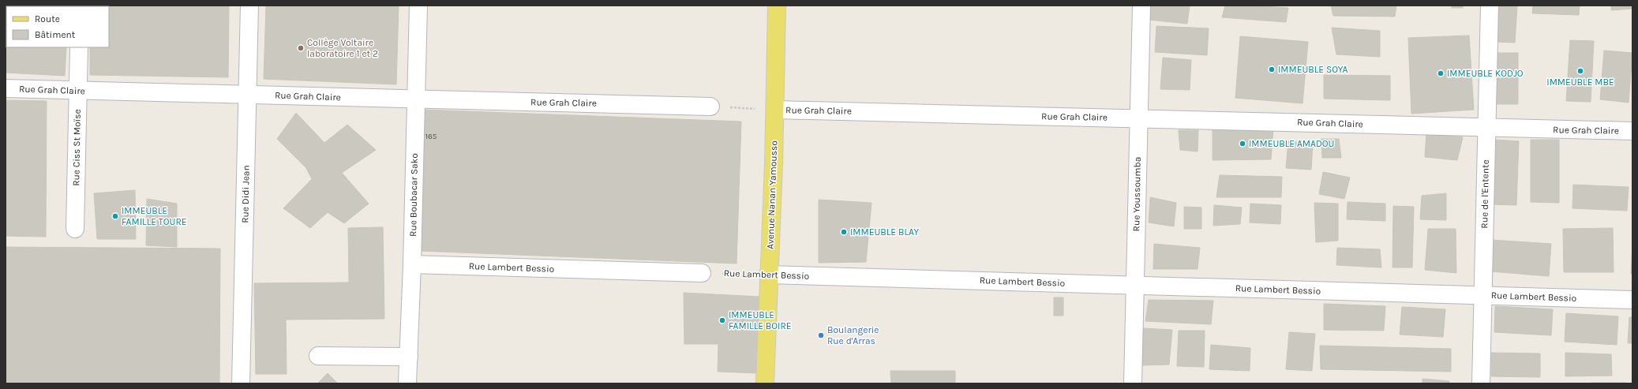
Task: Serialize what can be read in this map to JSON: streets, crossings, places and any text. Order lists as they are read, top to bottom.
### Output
{
  "streets": {
    "main road": ["Avenue Nanan Yamousso"],
    "street": [
      "Rue Grah Claire",
      "Rue Ciss St Moïse",
      "Rue Didi Jean",
      "Rue Youssoumba",
      "Rue de l'Entente",
      "Rue Boubacar Sako",
      "Rue Lambert Bessio"
    ]
  },
  "crossings": [
    ["Rue Grah Claire", "Rue Ciss St Moïse"],
    ["Rue Grah Claire", "Rue Didi Jean"],
    ["Rue Grah Claire", "Rue Youssoumba"],
    ["Rue Grah Claire", "Rue de l'Entente"],
    ["Rue Grah Claire", "Rue Boubacar Sako"],
    ["Rue Grah Claire", "Avenue Nanan Yamousso"],
    ["Rue Youssoumba", "Rue Lambert Bessio"],
    ["Rue de l'Entente", "Rue Lambert Bessio"],
    ["Rue Boubacar Sako", "Rue Lambert Bessio"],
    ["Avenue Nanan Yamousso", "Rue Lambert Bessio"]
  ],
  "places": [
    "Collège Voltaire laboratoire 1 et 2",
    "IMMEUBLE SOYA",
    "IMMEUBLE MBE",
    "IMMEUBLE KODJO",
    "IMMEUBLE AMADOU",
    "IMMEUBLE FAMILLE TOURE",
    "IMMEUBLE BLAY",
    "IMMEUBLE FAMILLE BOIRE",
    "Boulangerie Rue d'Arras"
  ],
  "house_numbers": ["165"],
  "legend": ["Route", "Bâtiment"]
}
